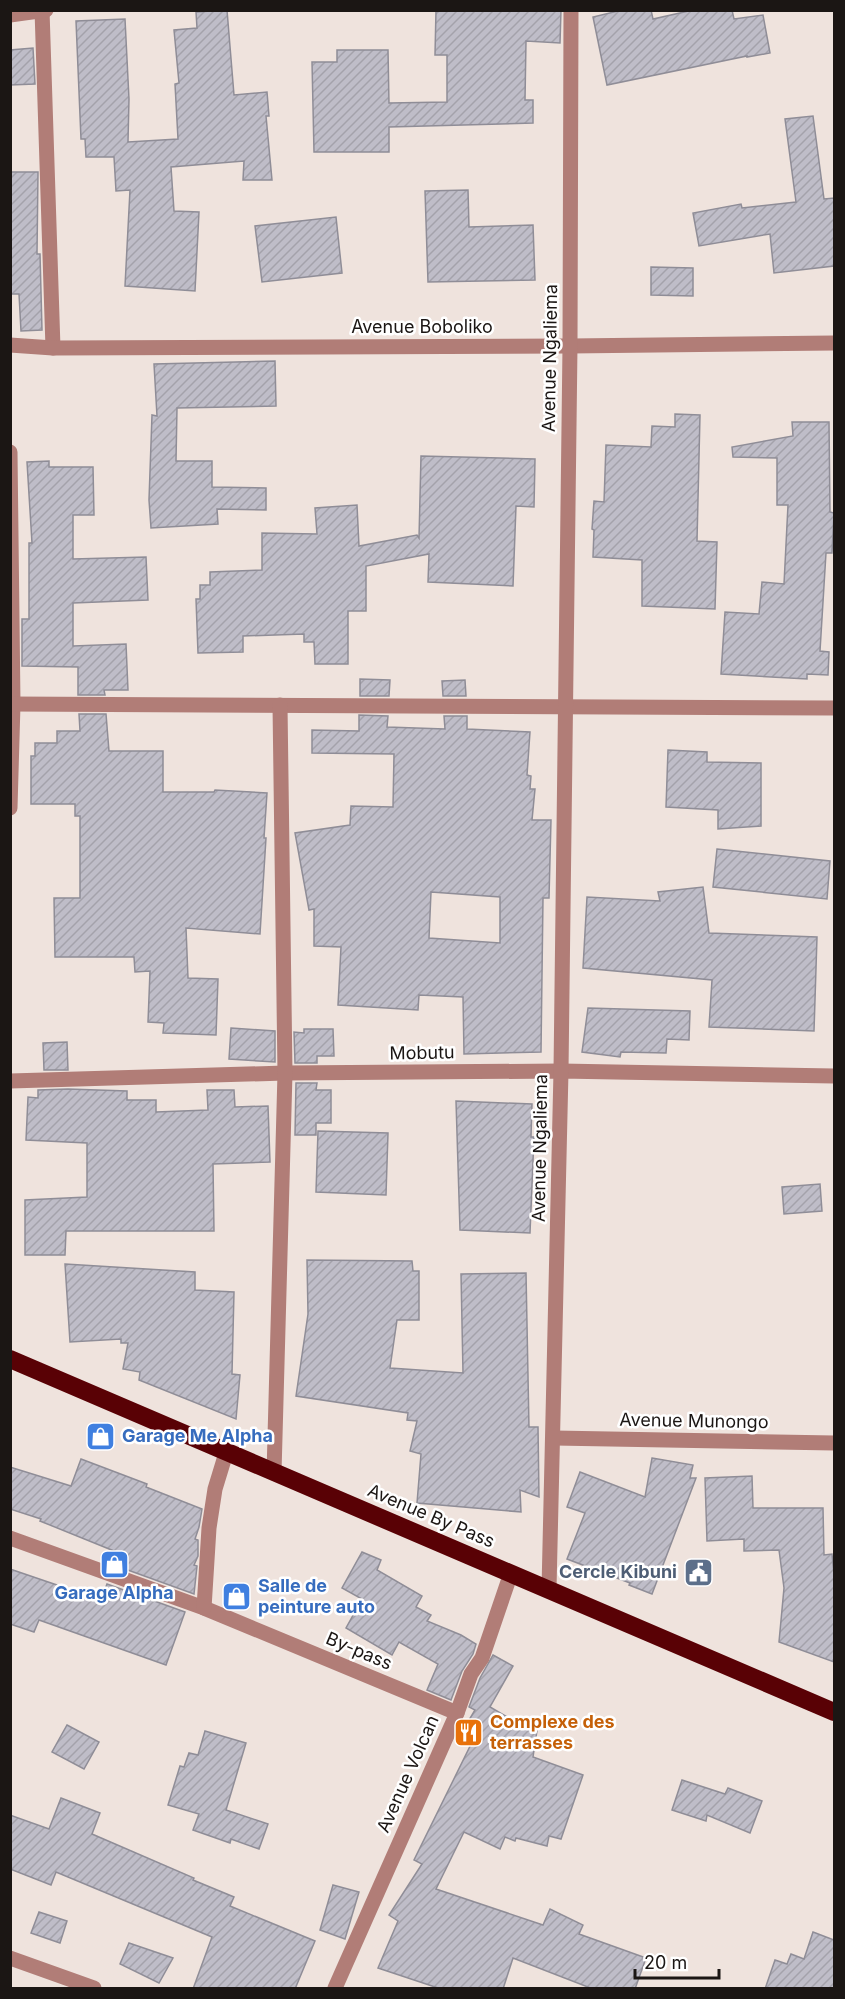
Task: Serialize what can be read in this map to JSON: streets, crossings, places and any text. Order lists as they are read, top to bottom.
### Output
{
  "streets": {
    "highway": ["Avenue By Pass"],
    "street": [
      "Avenue Boboliko",
      "Avenue Ngaliema",
      "Mobutu",
      "Avenue Munongo",
      "By-pass",
      "Avenue Volcan"
    ]
  },
  "crossings": [
    ["Avenue Boboliko", "Avenue Ngaliema"],
    ["Avenue Ngaliema", "Mobutu"],
    ["Avenue Ngaliema", "Avenue Munongo"],
    ["Avenue Ngaliema", "Avenue By Pass"],
    ["Avenue By Pass", "Avenue Volcan"],
    ["By-pass", "Avenue Volcan"]
  ],
  "places": {
    "shop": ["Garage Me Alpha", "Garage Alpha", "Salle de peinture auto"],
    "public building": ["Cercle Kibuni"],
    "restaurant": ["Complexe des terrasses"]
  },
  "scale_bar": "20 m"
}
